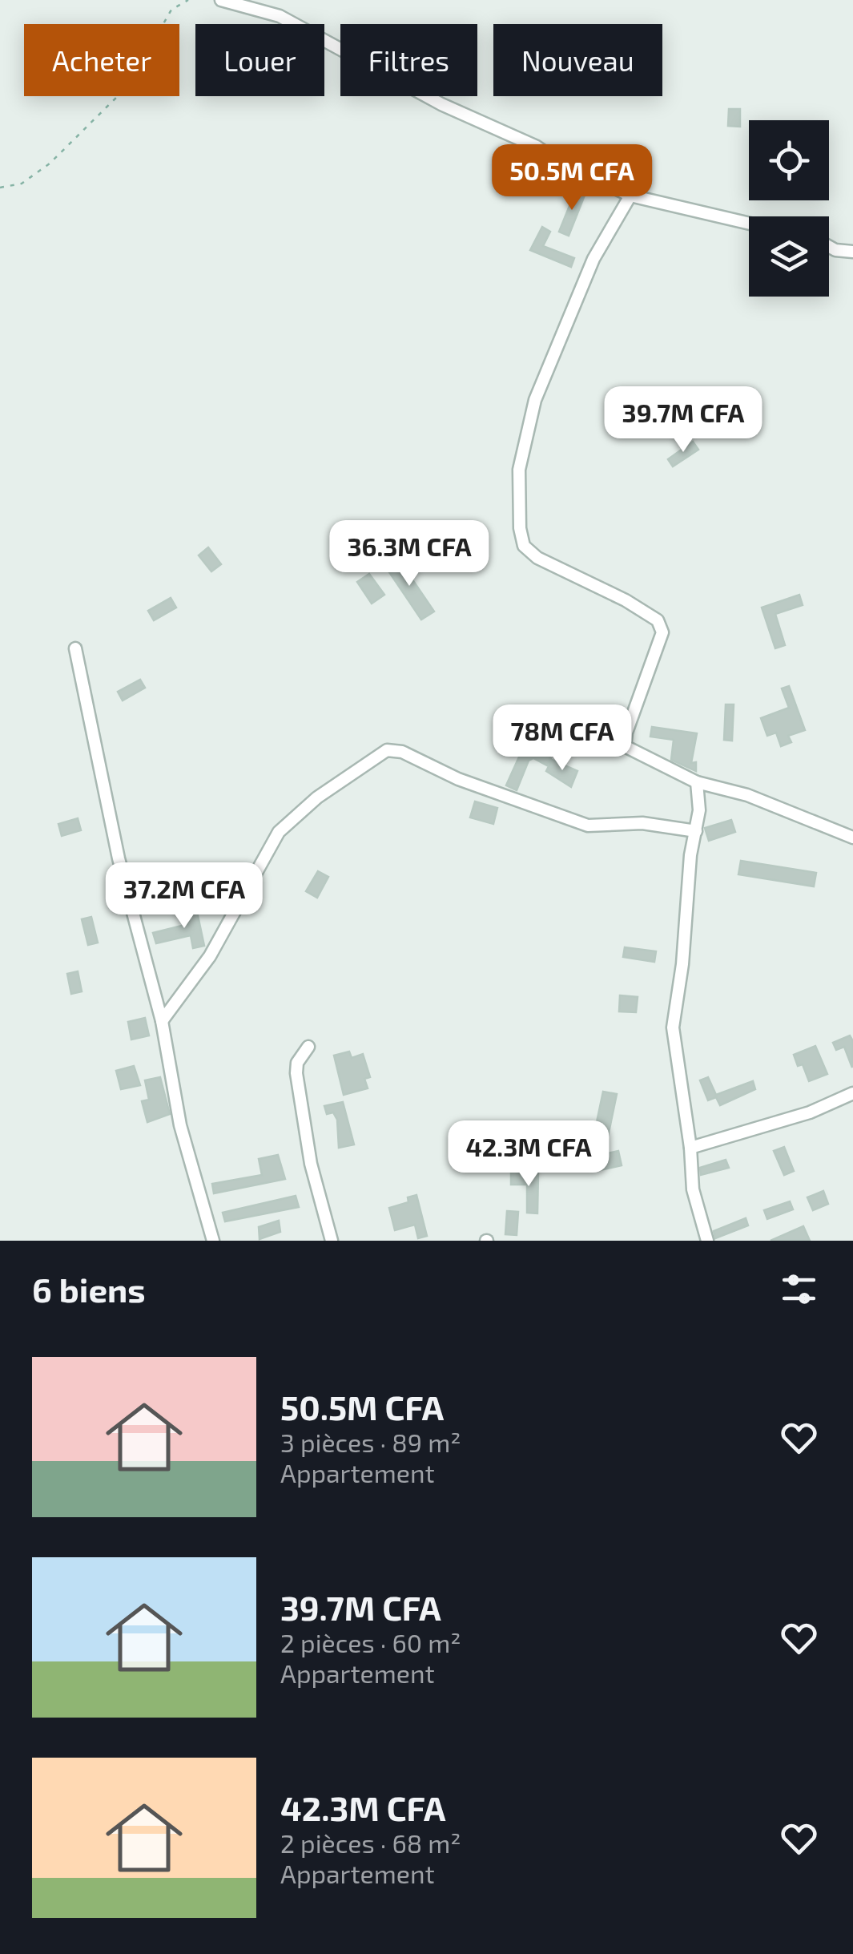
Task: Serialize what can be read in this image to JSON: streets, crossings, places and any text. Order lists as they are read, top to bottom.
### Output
{
  "page": {
    "chip": [
      "Acheter",
      "Louer",
      "Filtres",
      "Nouveau"
    ],
    "price": [
      "50.5M CFA",
      "39.7M CFA",
      "36.3M CFA",
      "78M CFA",
      "37.2M CFA",
      "42.3M CFA"
    ],
    "heading": "6 biens",
    "list": [
      {
        "name": "50.5M CFA",
        "note": "3 pièces · 89 m² · Appartement"
      },
      {
        "name": "39.7M CFA",
        "note": "2 pièces · 60 m² · Appartement"
      },
      {
        "name": "42.3M CFA",
        "note": "2 pièces · 68 m² · Appartement"
      }
    ]
  }
}
